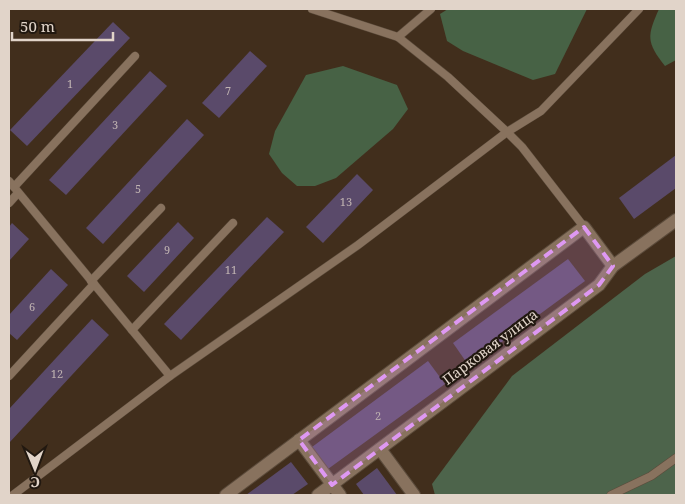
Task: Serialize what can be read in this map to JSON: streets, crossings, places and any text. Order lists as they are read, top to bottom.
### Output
{
  "streets": {
    "street": ["Парковая улица"]
  },
  "house_numbers": [
    "1",
    "7",
    "3",
    "5",
    "13",
    "9",
    "11",
    "6",
    "12",
    "2"
  ],
  "scale_bar": "50 m",
  "north": "bottom"
}
